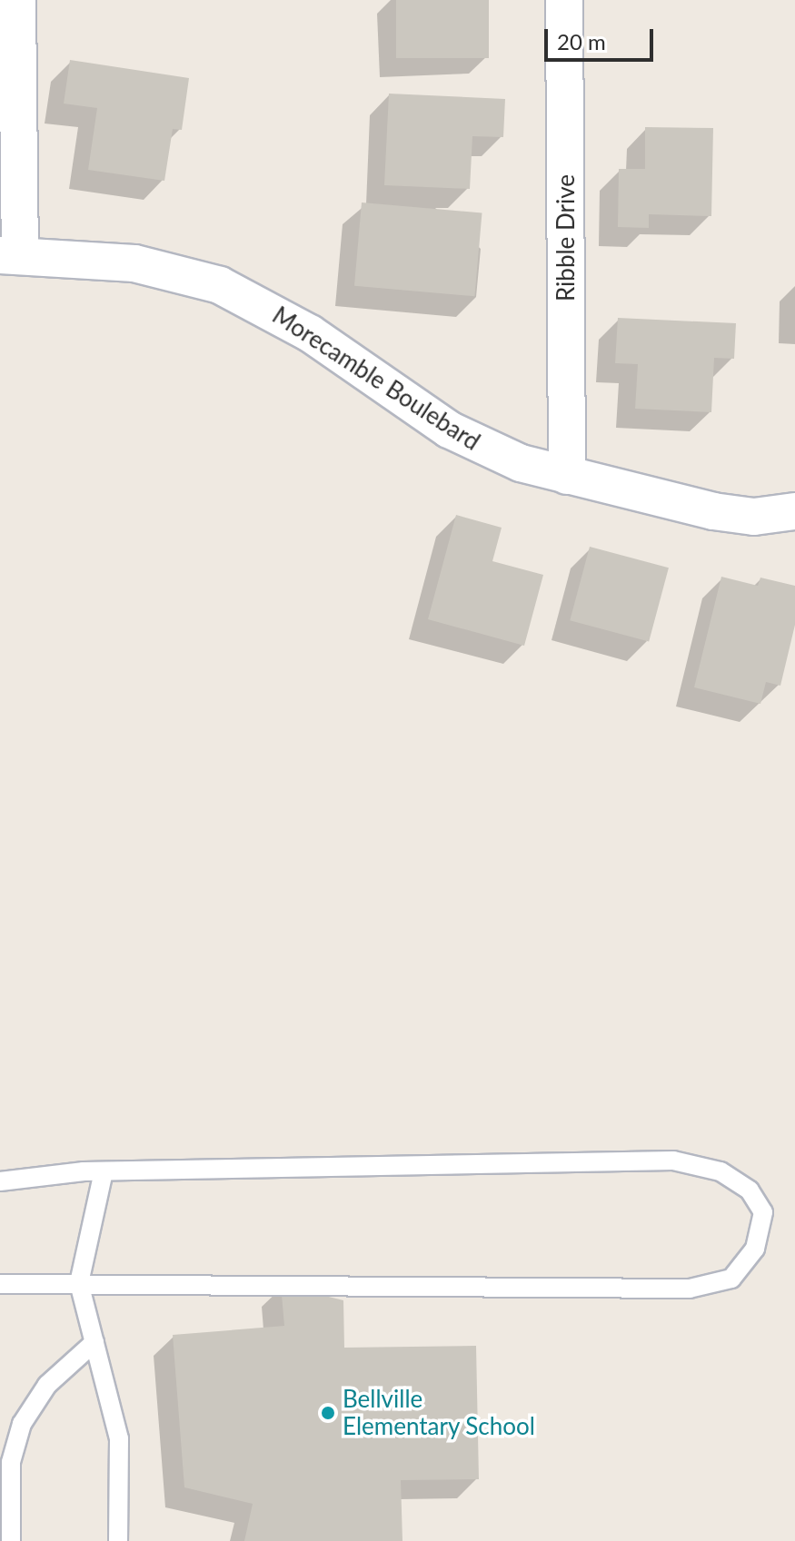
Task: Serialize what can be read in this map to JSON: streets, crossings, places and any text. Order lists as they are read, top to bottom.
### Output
{
  "streets": {
    "street": ["Ribble Drive", "Morecamble Boulebard"]
  },
  "crossings": [
    ["Ribble Drive", "Morecamble Boulebard"]
  ],
  "places": ["Bellville Elementary School"],
  "scale_bar": "20 m"
}
